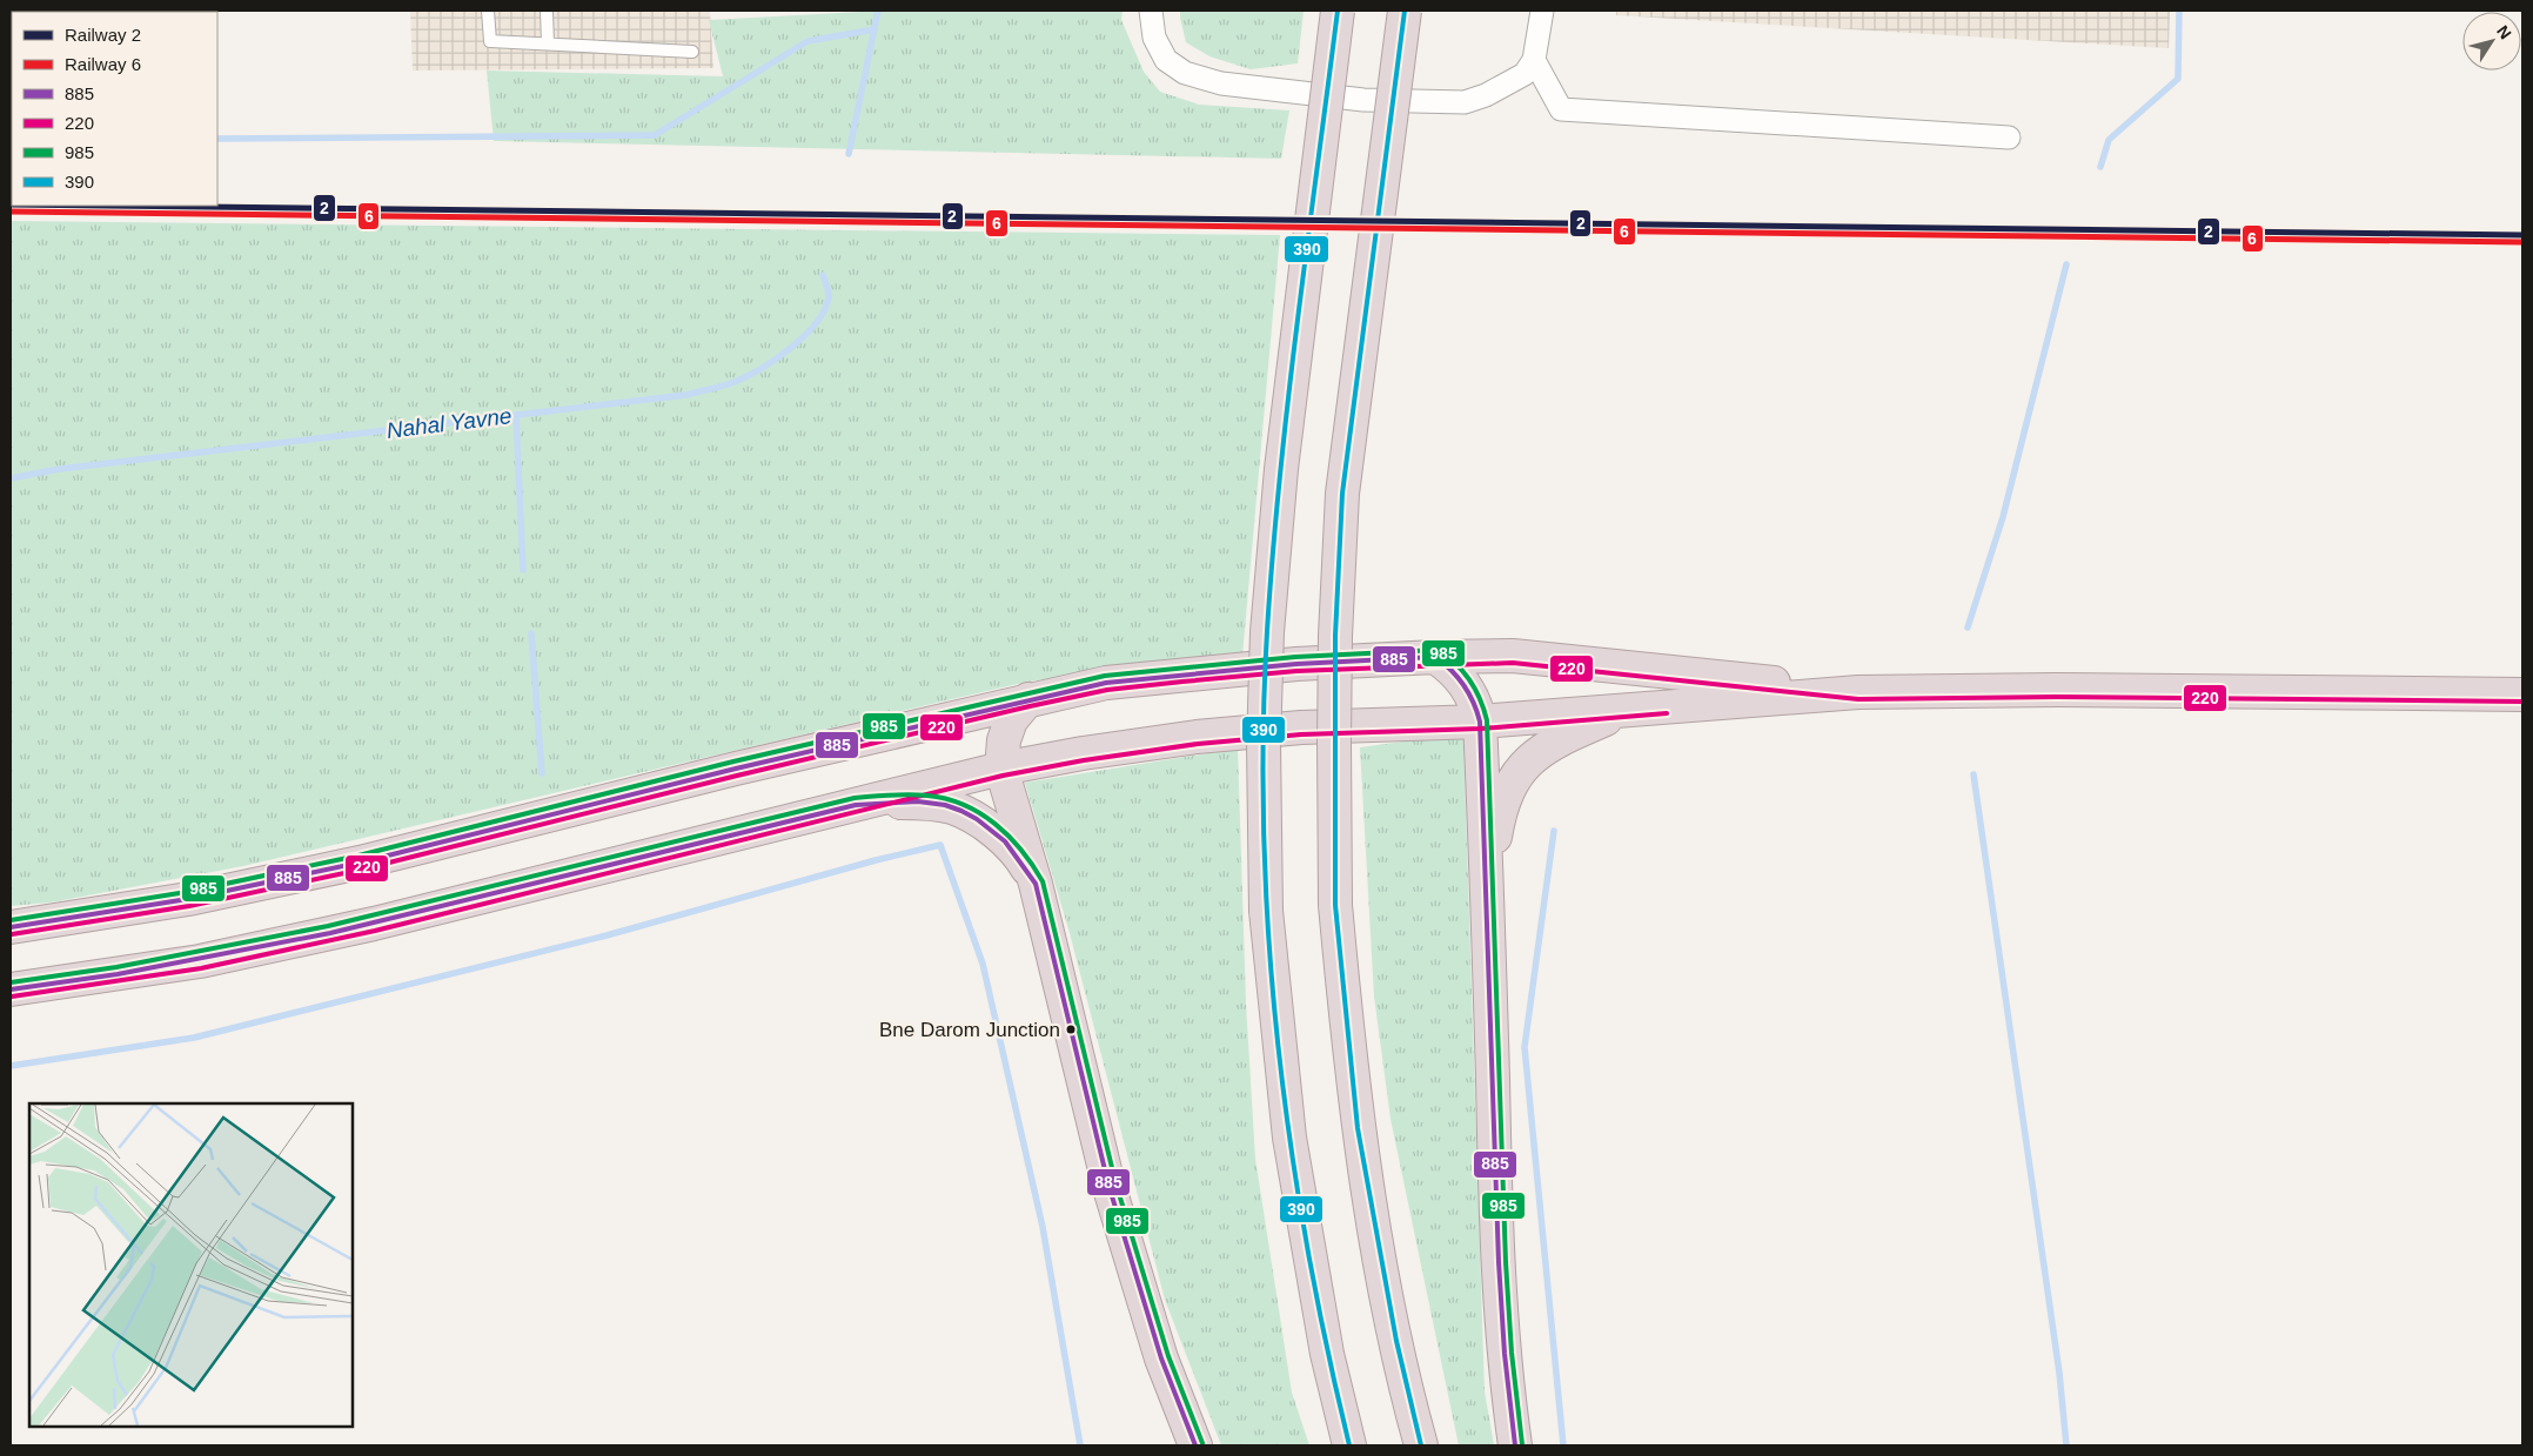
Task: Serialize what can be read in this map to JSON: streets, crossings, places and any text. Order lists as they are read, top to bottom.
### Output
{
  "water": ["Nahal Yavne"],
  "places": ["Bne Darom Junction"],
  "lines": [
    "transit line 390",
    "rail line 2",
    "rail line 6",
    "transit line 985",
    "transit line 885",
    "transit line 220"
  ],
  "legend": [
    "Railway 2",
    "Railway 6",
    "885",
    "220",
    "985",
    "390"
  ],
  "north": "top right"
}
